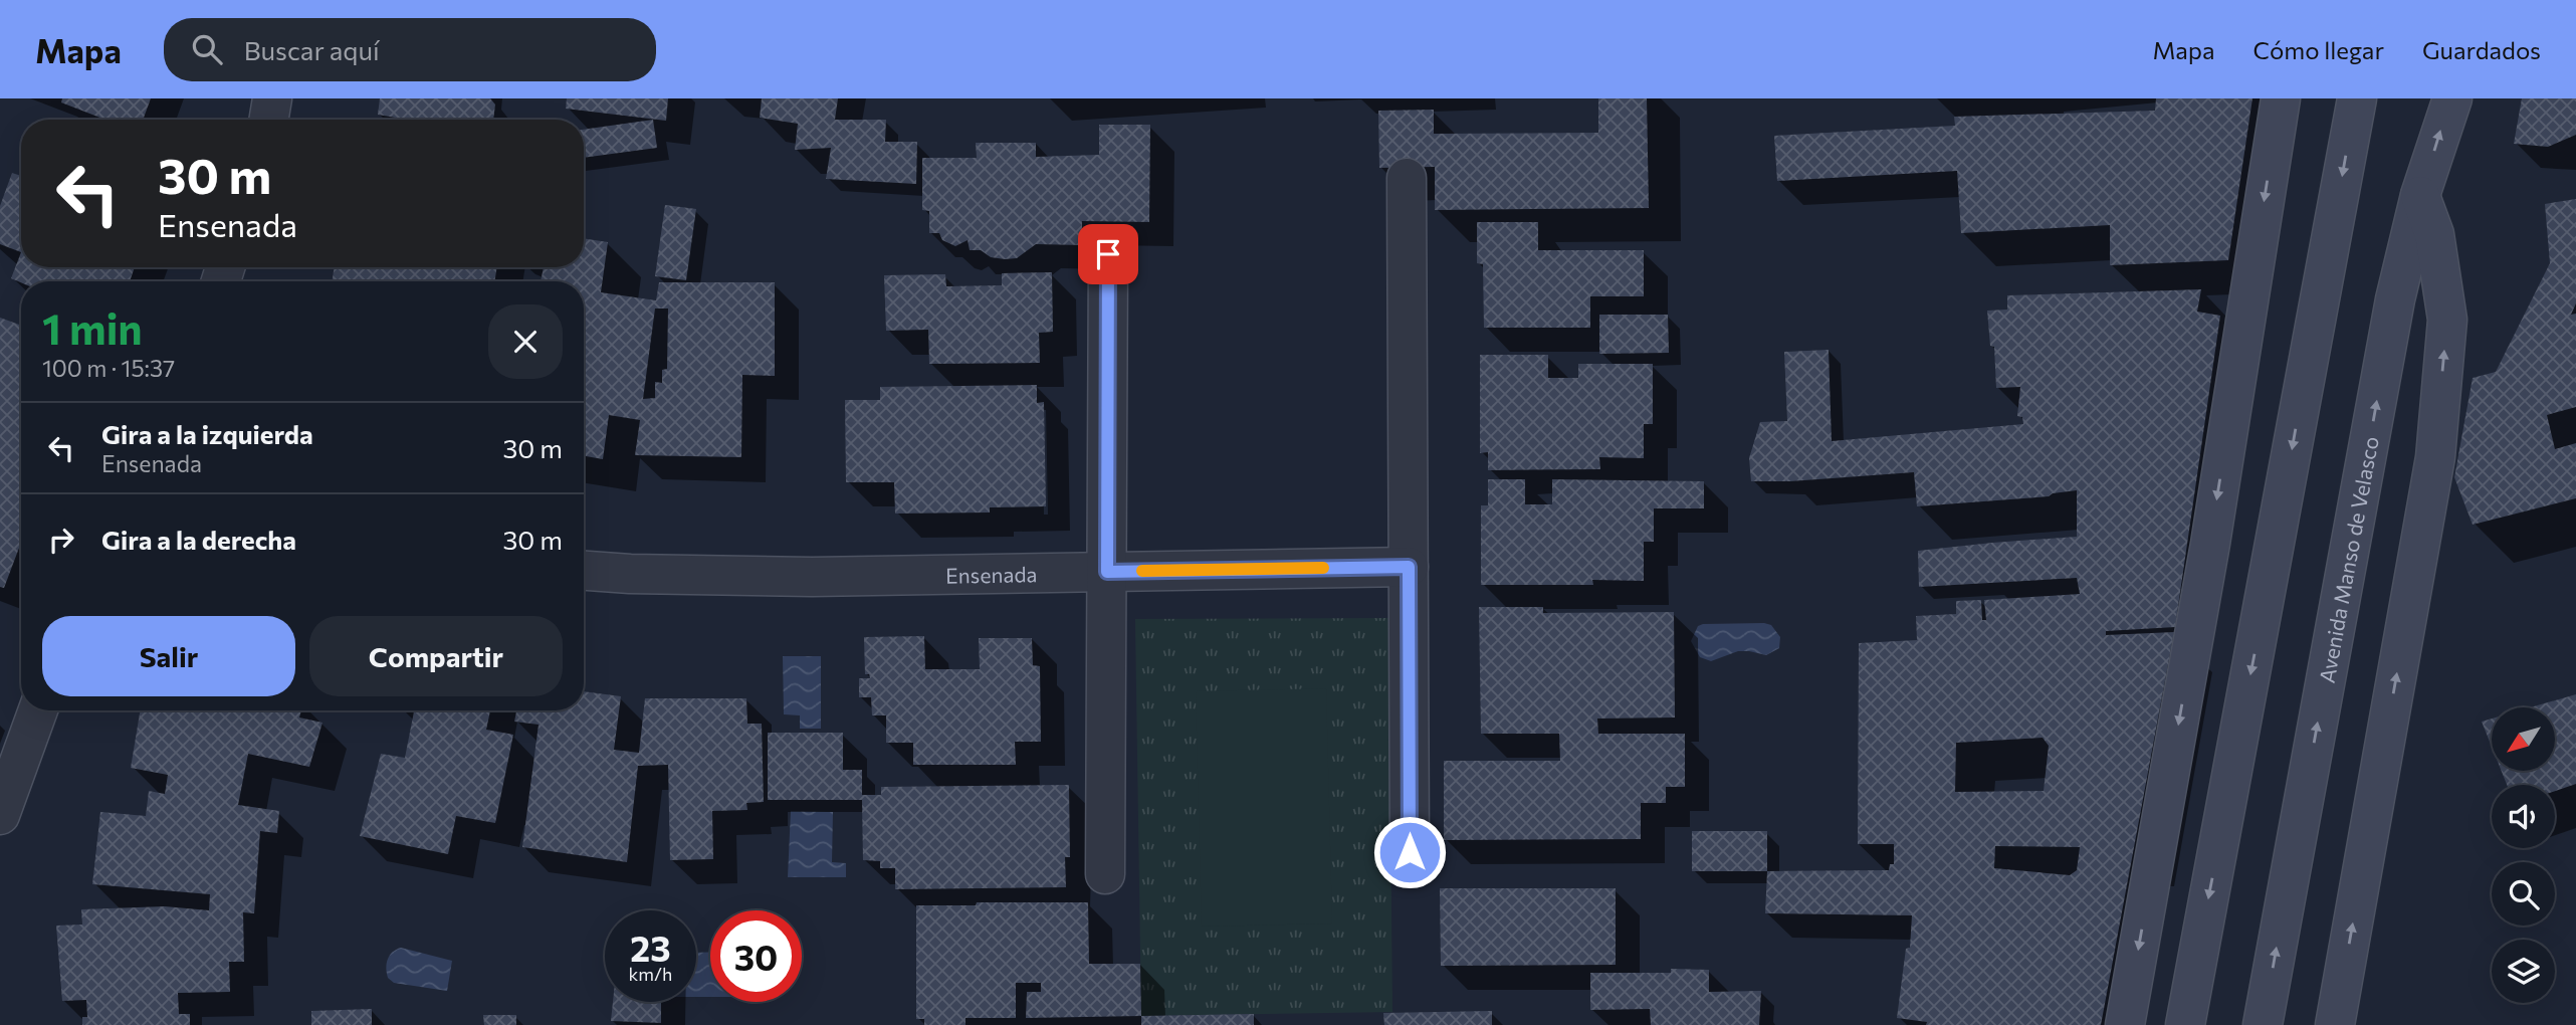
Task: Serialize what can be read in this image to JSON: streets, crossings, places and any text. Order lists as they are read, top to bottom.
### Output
{
  "streets": {
    "main road": ["Avenida Manso de Velasco"],
    "street": ["Ensenada"]
  },
  "north": "bottom left",
  "page": {
    "header": "Mapa",
    "search": "Buscar aquí",
    "nav": ["Mapa", "Cómo llegar", "Guardados"],
    "turn": ["30 m", "Ensenada"],
    "heading": ["1 min", "100 m · 15:37"],
    "list": [
      {
        "name": "Gira a la izquierda",
        "note": "Ensenada",
        "value": "30 m"
      },
      {
        "name": "Gira a la derecha",
        "value": "30 m"
      }
    ],
    "buttons": ["Salir", "Compartir"],
    "speed": "23 km/h",
    "limit": "30"
  }
}
